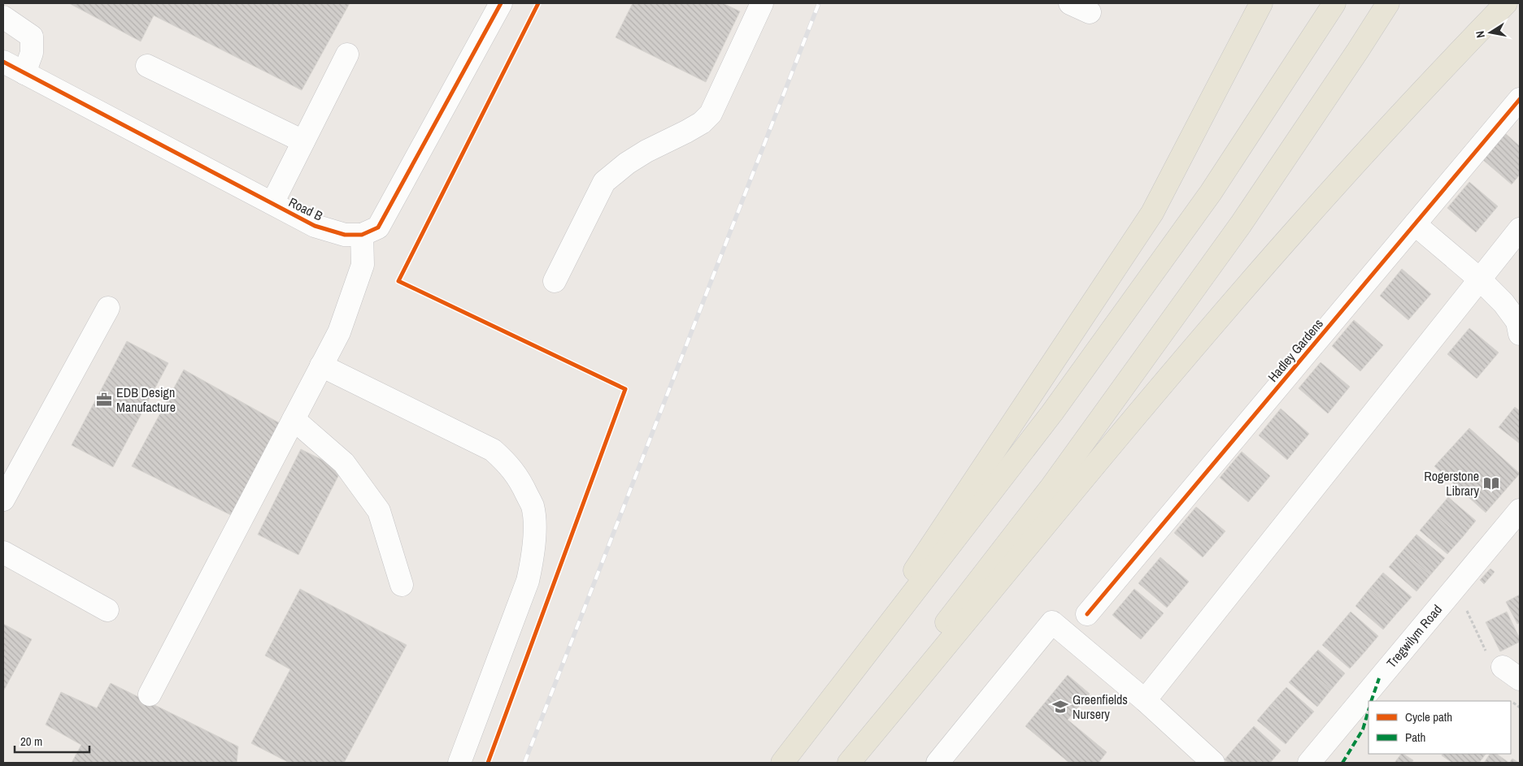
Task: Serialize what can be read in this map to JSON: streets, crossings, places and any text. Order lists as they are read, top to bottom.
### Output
{
  "streets": {
    "street": ["Road B", "Hadley Gardens", "Tregwilym Road"]
  },
  "places": {
    "office": ["EDB Design Manufacture"],
    "library": ["Rogerstone Library"],
    "school or university": ["Greenfields Nursery"]
  },
  "legend": ["Cycle path", "Path"],
  "scale_bar": "20 m",
  "north": "left"
}
